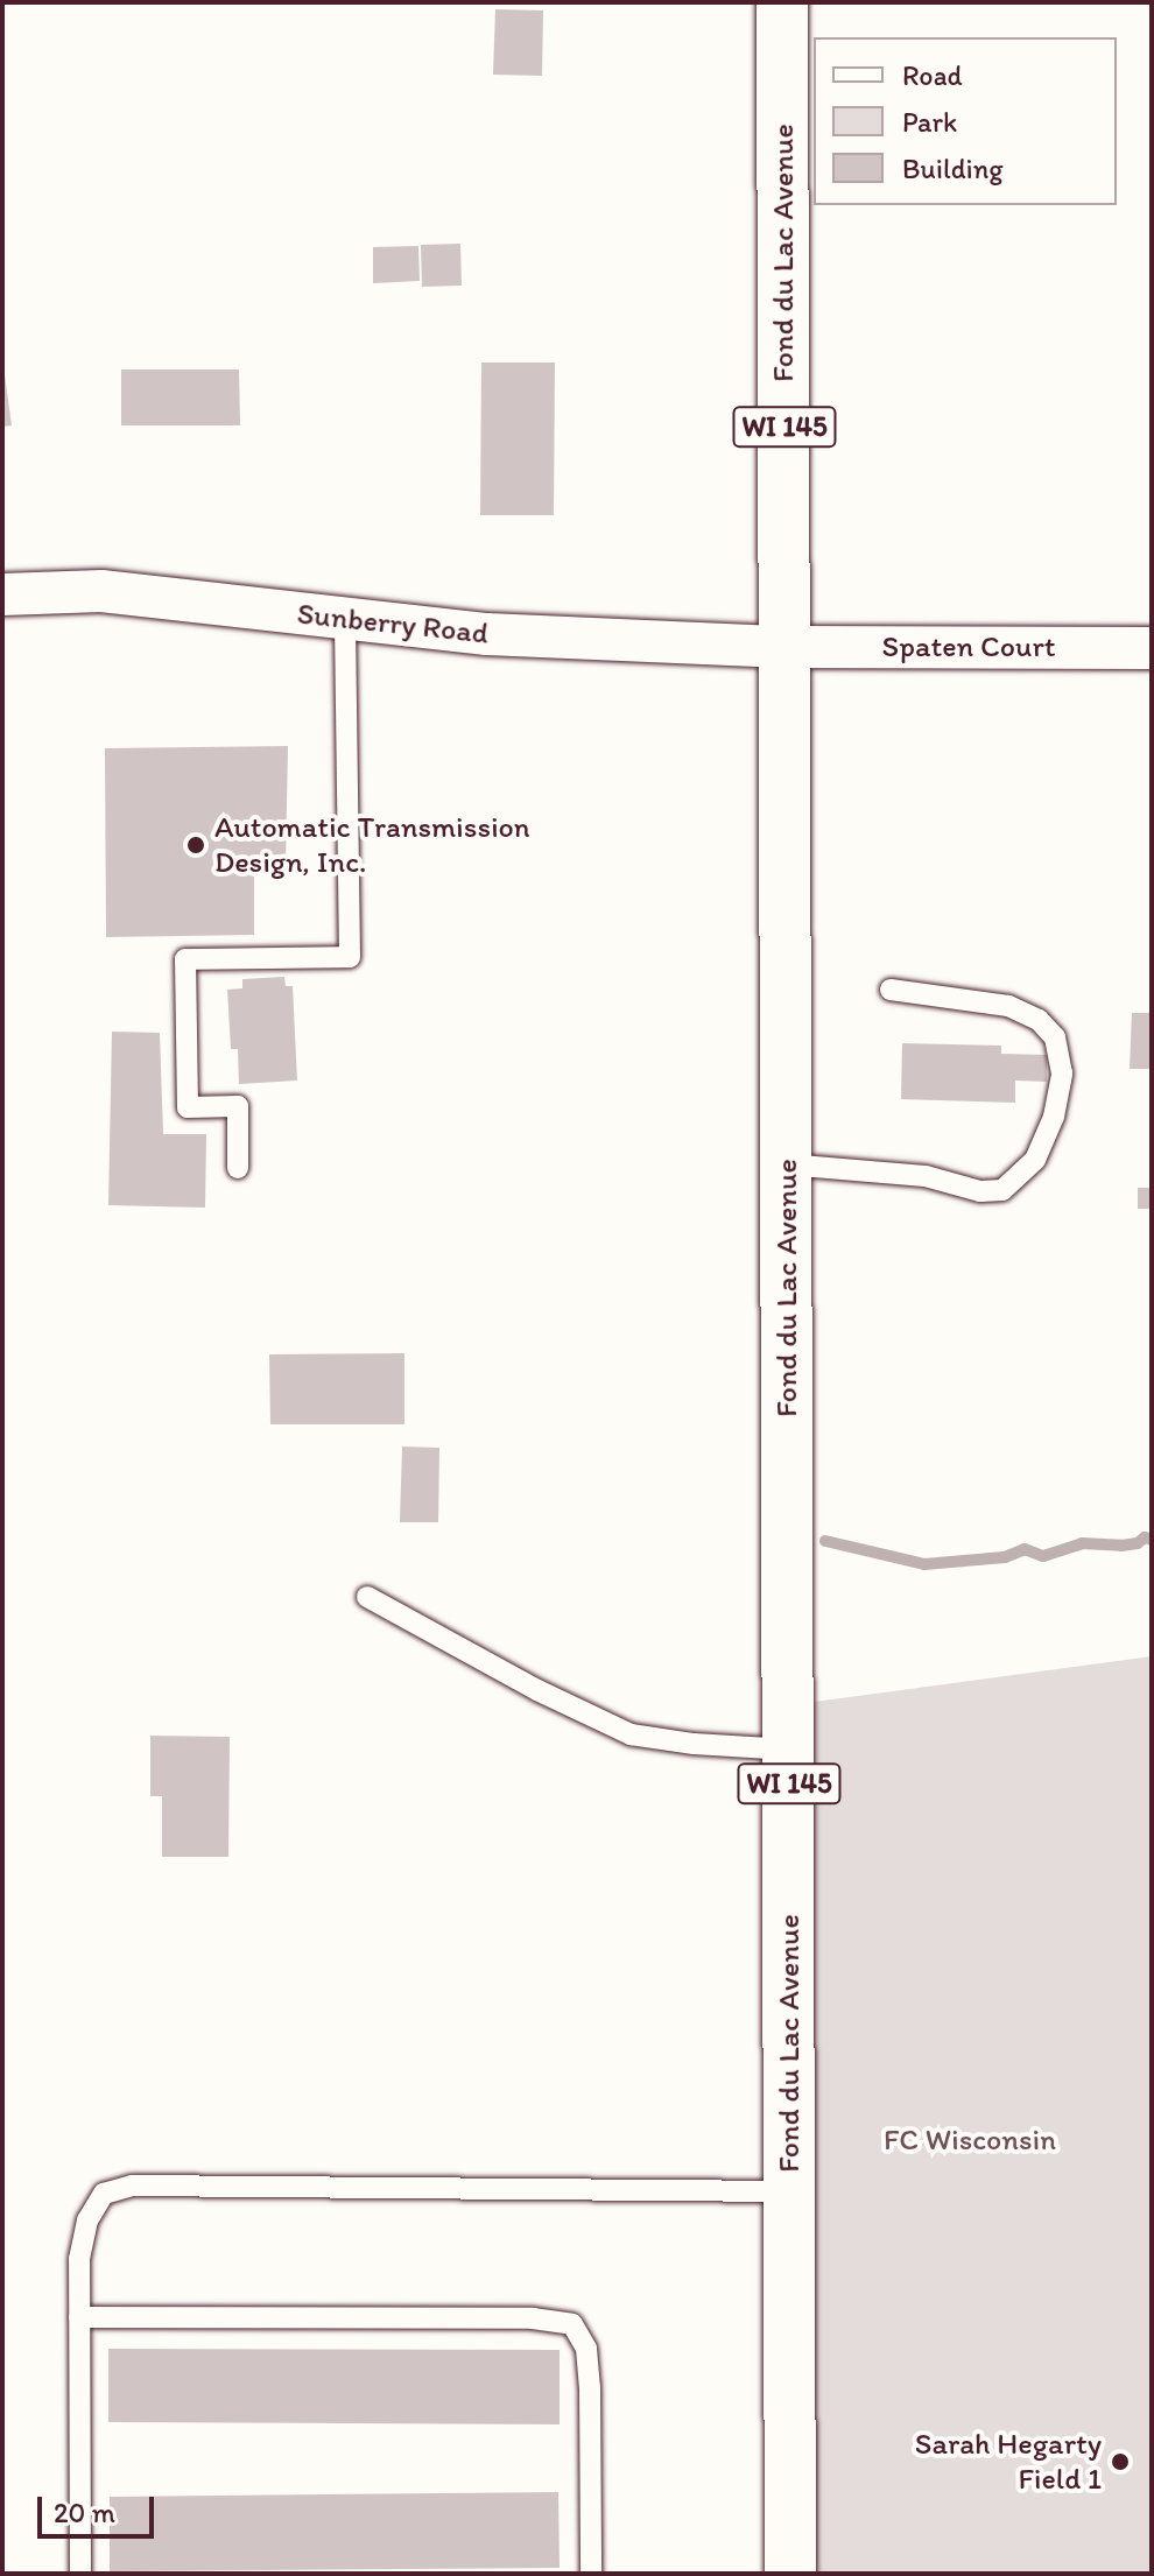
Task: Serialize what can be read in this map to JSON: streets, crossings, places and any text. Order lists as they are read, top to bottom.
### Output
{
  "streets": {
    "main road": ["Fond du Lac Avenue", "WI 145"],
    "street": ["Sunberry Road", "Spaten Court"]
  },
  "crossings": [
    ["Fond du Lac Avenue", "Sunberry Road"],
    ["Fond du Lac Avenue", "Spaten Court"],
    ["Sunberry Road", "Spaten Court"]
  ],
  "parks": ["FC Wisconsin"],
  "places": ["Automatic Transmission Design, Inc.", "Sarah Hegarty Field 1"],
  "legend": ["Road", "Park", "Building"],
  "scale_bar": "20 m"
}
